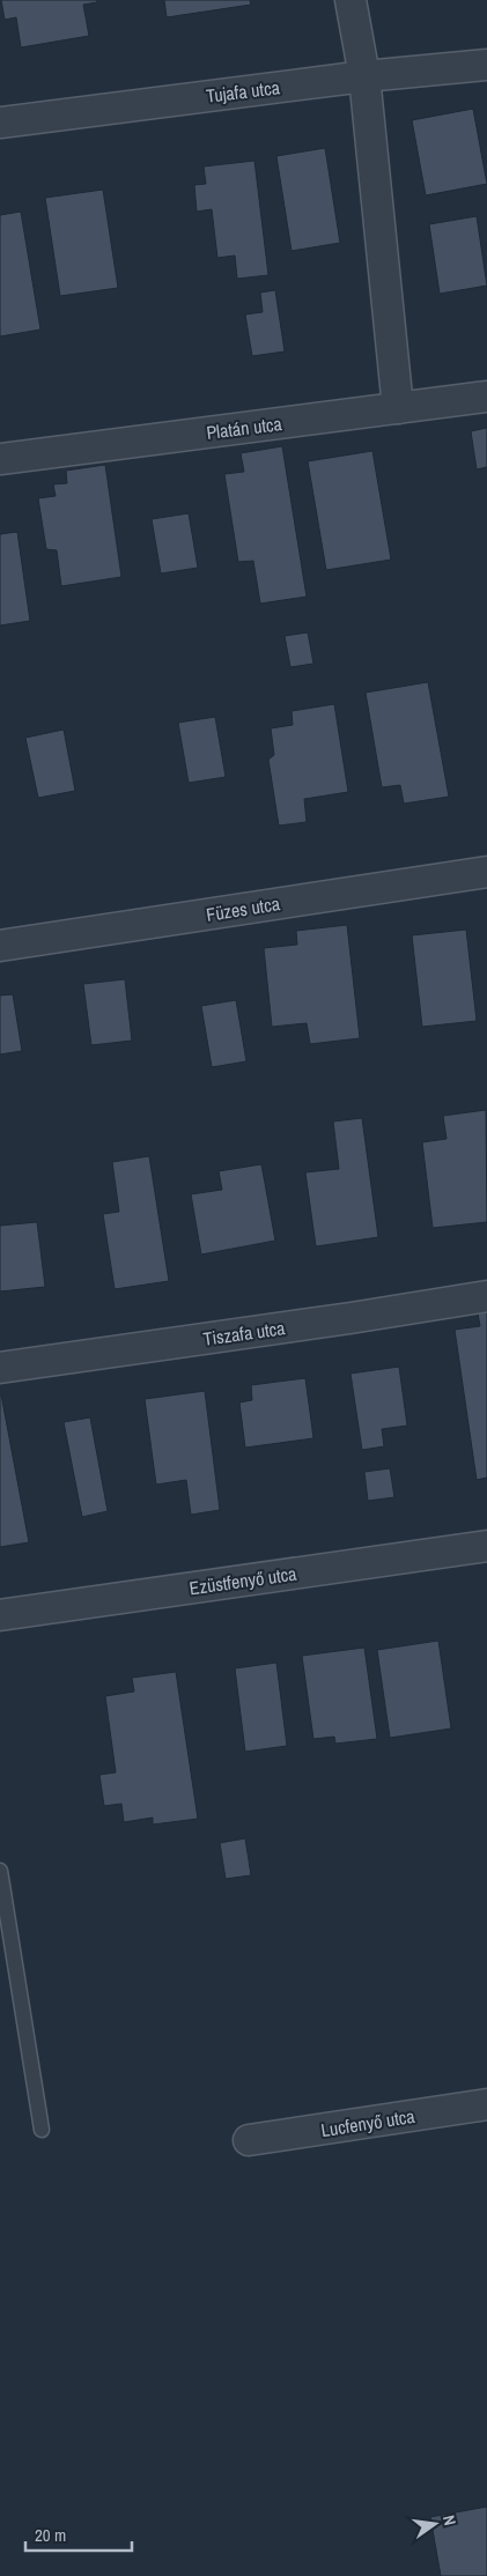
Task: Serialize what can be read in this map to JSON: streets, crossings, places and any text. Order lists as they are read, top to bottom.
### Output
{
  "streets": {
    "street": [
      "Tujafa utca",
      "Platán utca",
      "Füzes utca",
      "Tiszafa utca",
      "Ezüstfenyő utca",
      "Lucfenyő utca"
    ]
  },
  "scale_bar": "20 m",
  "north": "right"
}
